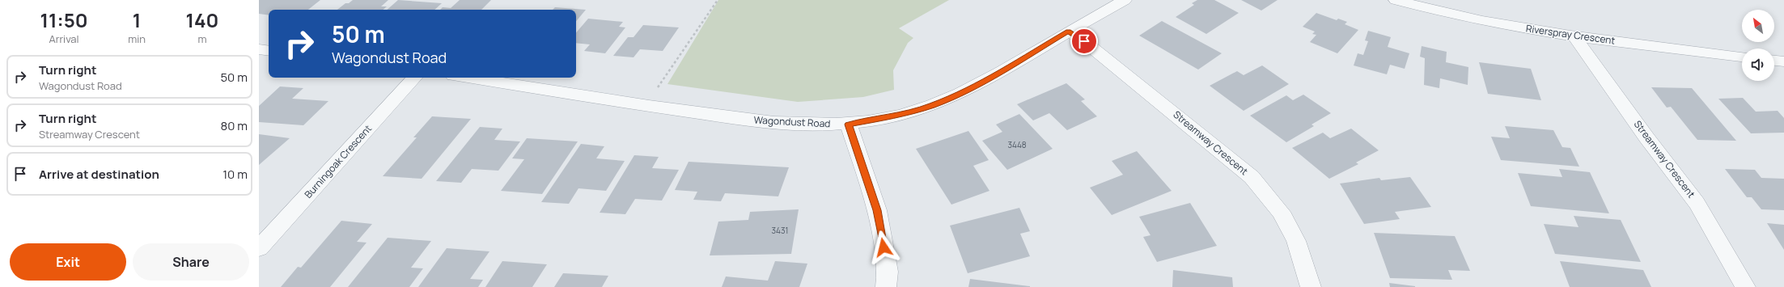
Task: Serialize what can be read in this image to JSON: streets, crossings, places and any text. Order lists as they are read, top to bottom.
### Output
{
  "streets": {
    "street": [
      "Riverspray Crescent",
      "Wagondust Road",
      "Streamway Crescent",
      "Burningoak Crescent"
    ]
  },
  "crossings": [
    ["Riverspray Crescent", "Streamway Crescent"],
    ["Wagondust Road", "Streamway Crescent"]
  ],
  "house_numbers": ["3448", "3431"],
  "north": "top left",
  "page": {
    "eta": [
      "11:50",
      "Arrival",
      "1",
      "min",
      "140",
      "m"
    ],
    "turn": ["50 m", "Wagondust Road"],
    "list": [
      {
        "name": "Turn right",
        "note": "Wagondust Road",
        "value": "50 m"
      },
      {
        "name": "Turn right",
        "note": "Streamway Crescent",
        "value": "80 m"
      },
      {
        "name": "Arrive at destination",
        "value": "10 m"
      }
    ],
    "buttons": ["Exit", "Share"]
  }
}
